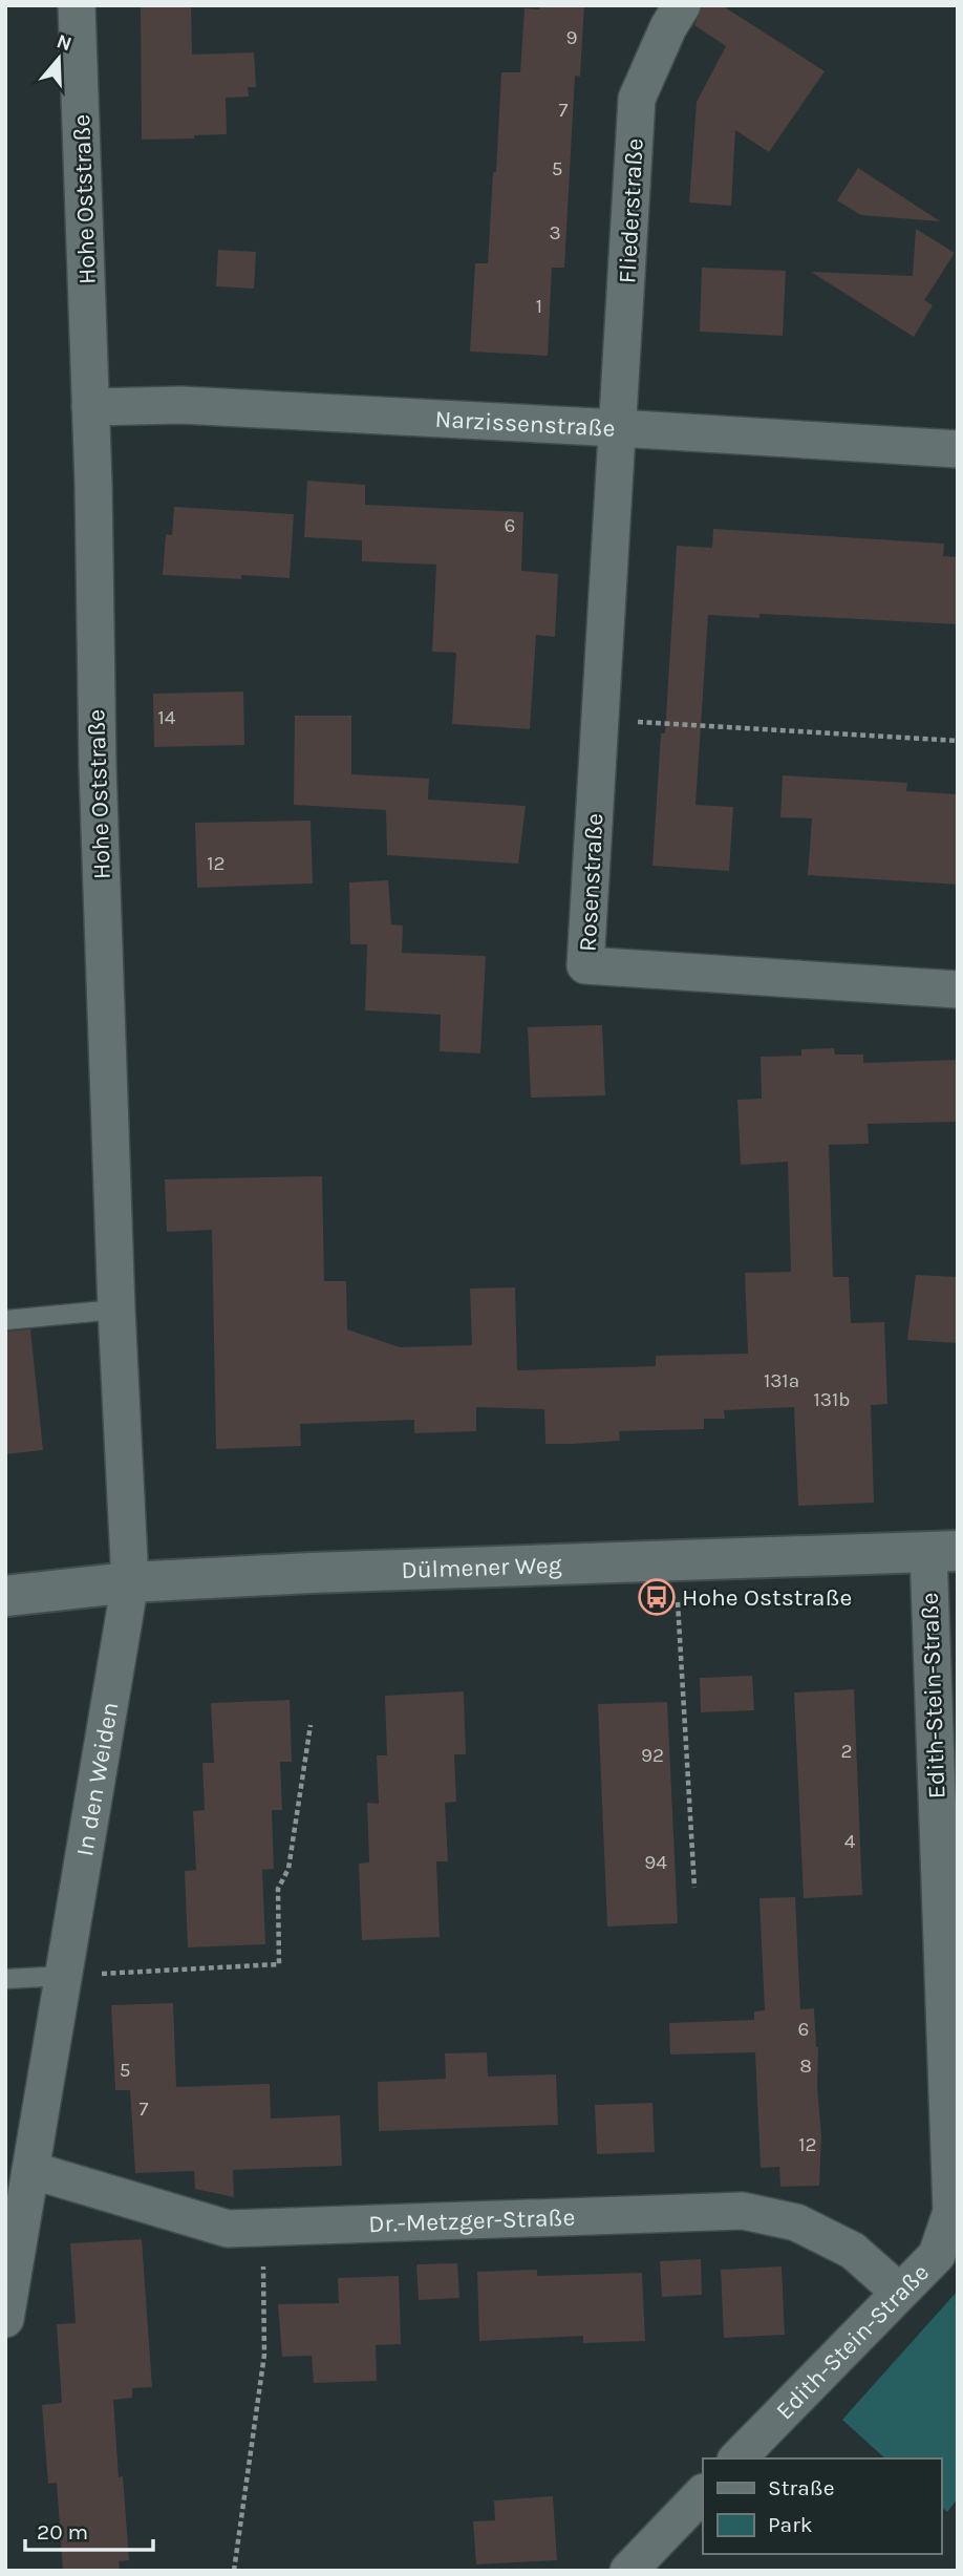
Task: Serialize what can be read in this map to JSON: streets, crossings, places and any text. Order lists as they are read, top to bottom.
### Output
{
  "streets": {
    "street": [
      "Hohe Oststraße",
      "Fliederstraße",
      "Narzissenstraße",
      "Rosenstraße",
      "Dülmener Weg",
      "Edith-Stein-Straße",
      "In den Weiden",
      "Dr.-Metzger-Straße"
    ]
  },
  "crossings": [
    ["Hohe Oststraße", "Narzissenstraße"],
    ["Hohe Oststraße", "Dülmener Weg"],
    ["Hohe Oststraße", "In den Weiden"],
    ["Fliederstraße", "Narzissenstraße"],
    ["Fliederstraße", "Rosenstraße"],
    ["Narzissenstraße", "Rosenstraße"],
    ["Dülmener Weg", "Edith-Stein-Straße"],
    ["Dülmener Weg", "In den Weiden"],
    ["Edith-Stein-Straße", "Dr.-Metzger-Straße"],
    ["In den Weiden", "Dr.-Metzger-Straße"]
  ],
  "places": {
    "bus stop": ["Hohe Oststraße"]
  },
  "house_numbers": [
    "9",
    "7",
    "5",
    "3",
    "1",
    "6",
    "14",
    "12",
    "131a",
    "131b",
    "2",
    "92",
    "4",
    "94",
    "6",
    "8",
    "5",
    "7",
    "12"
  ],
  "legend": ["Straße", "Park"],
  "scale_bar": "20 m",
  "north": "top"
}
